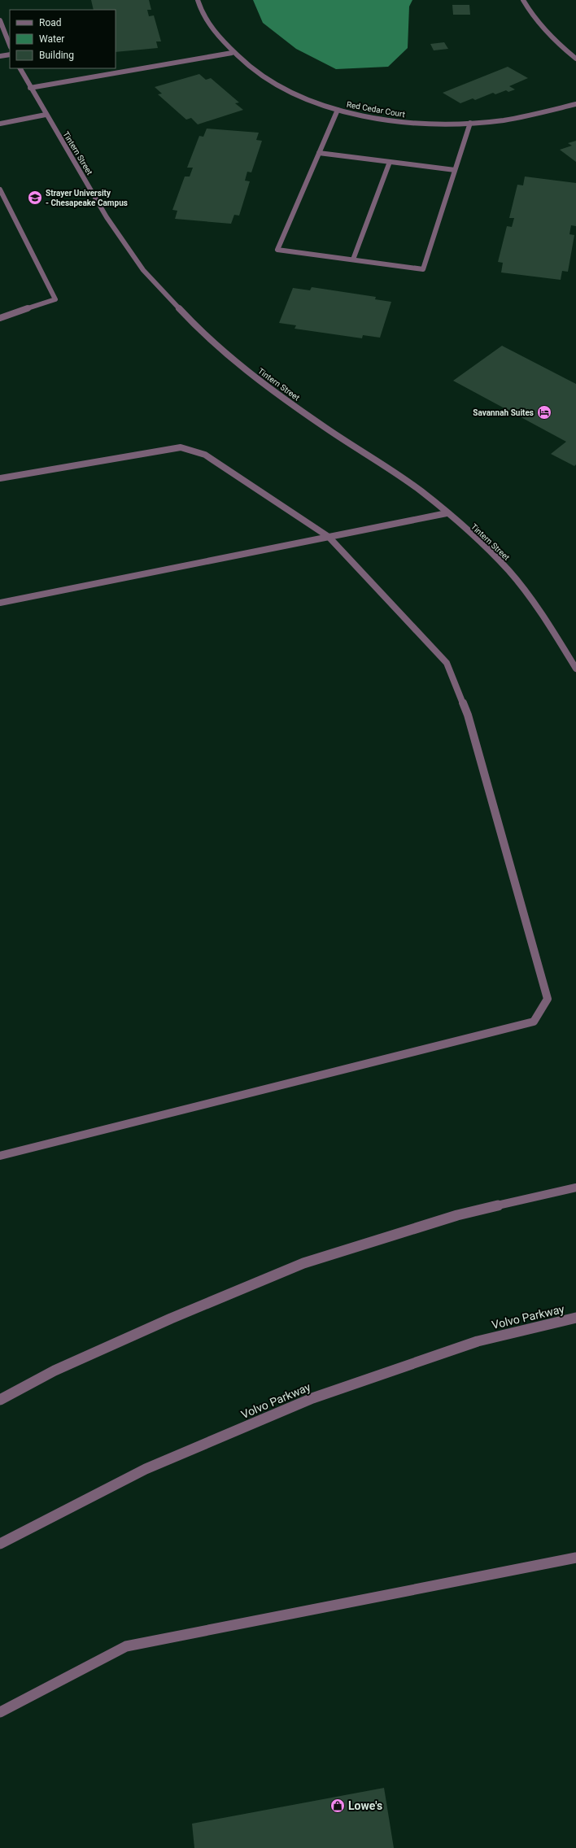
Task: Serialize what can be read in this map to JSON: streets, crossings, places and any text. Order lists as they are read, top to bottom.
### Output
{
  "streets": {
    "street": ["Red Cedar Court", "Tintern Street", "Volvo Parkway"]
  },
  "places": {
    "school or university": ["Strayer University - Chesapeake Campus"],
    "hotel": ["Savannah Suites"],
    "shop": ["Lowe's"]
  },
  "legend": ["Road", "Water", "Building"]
}
